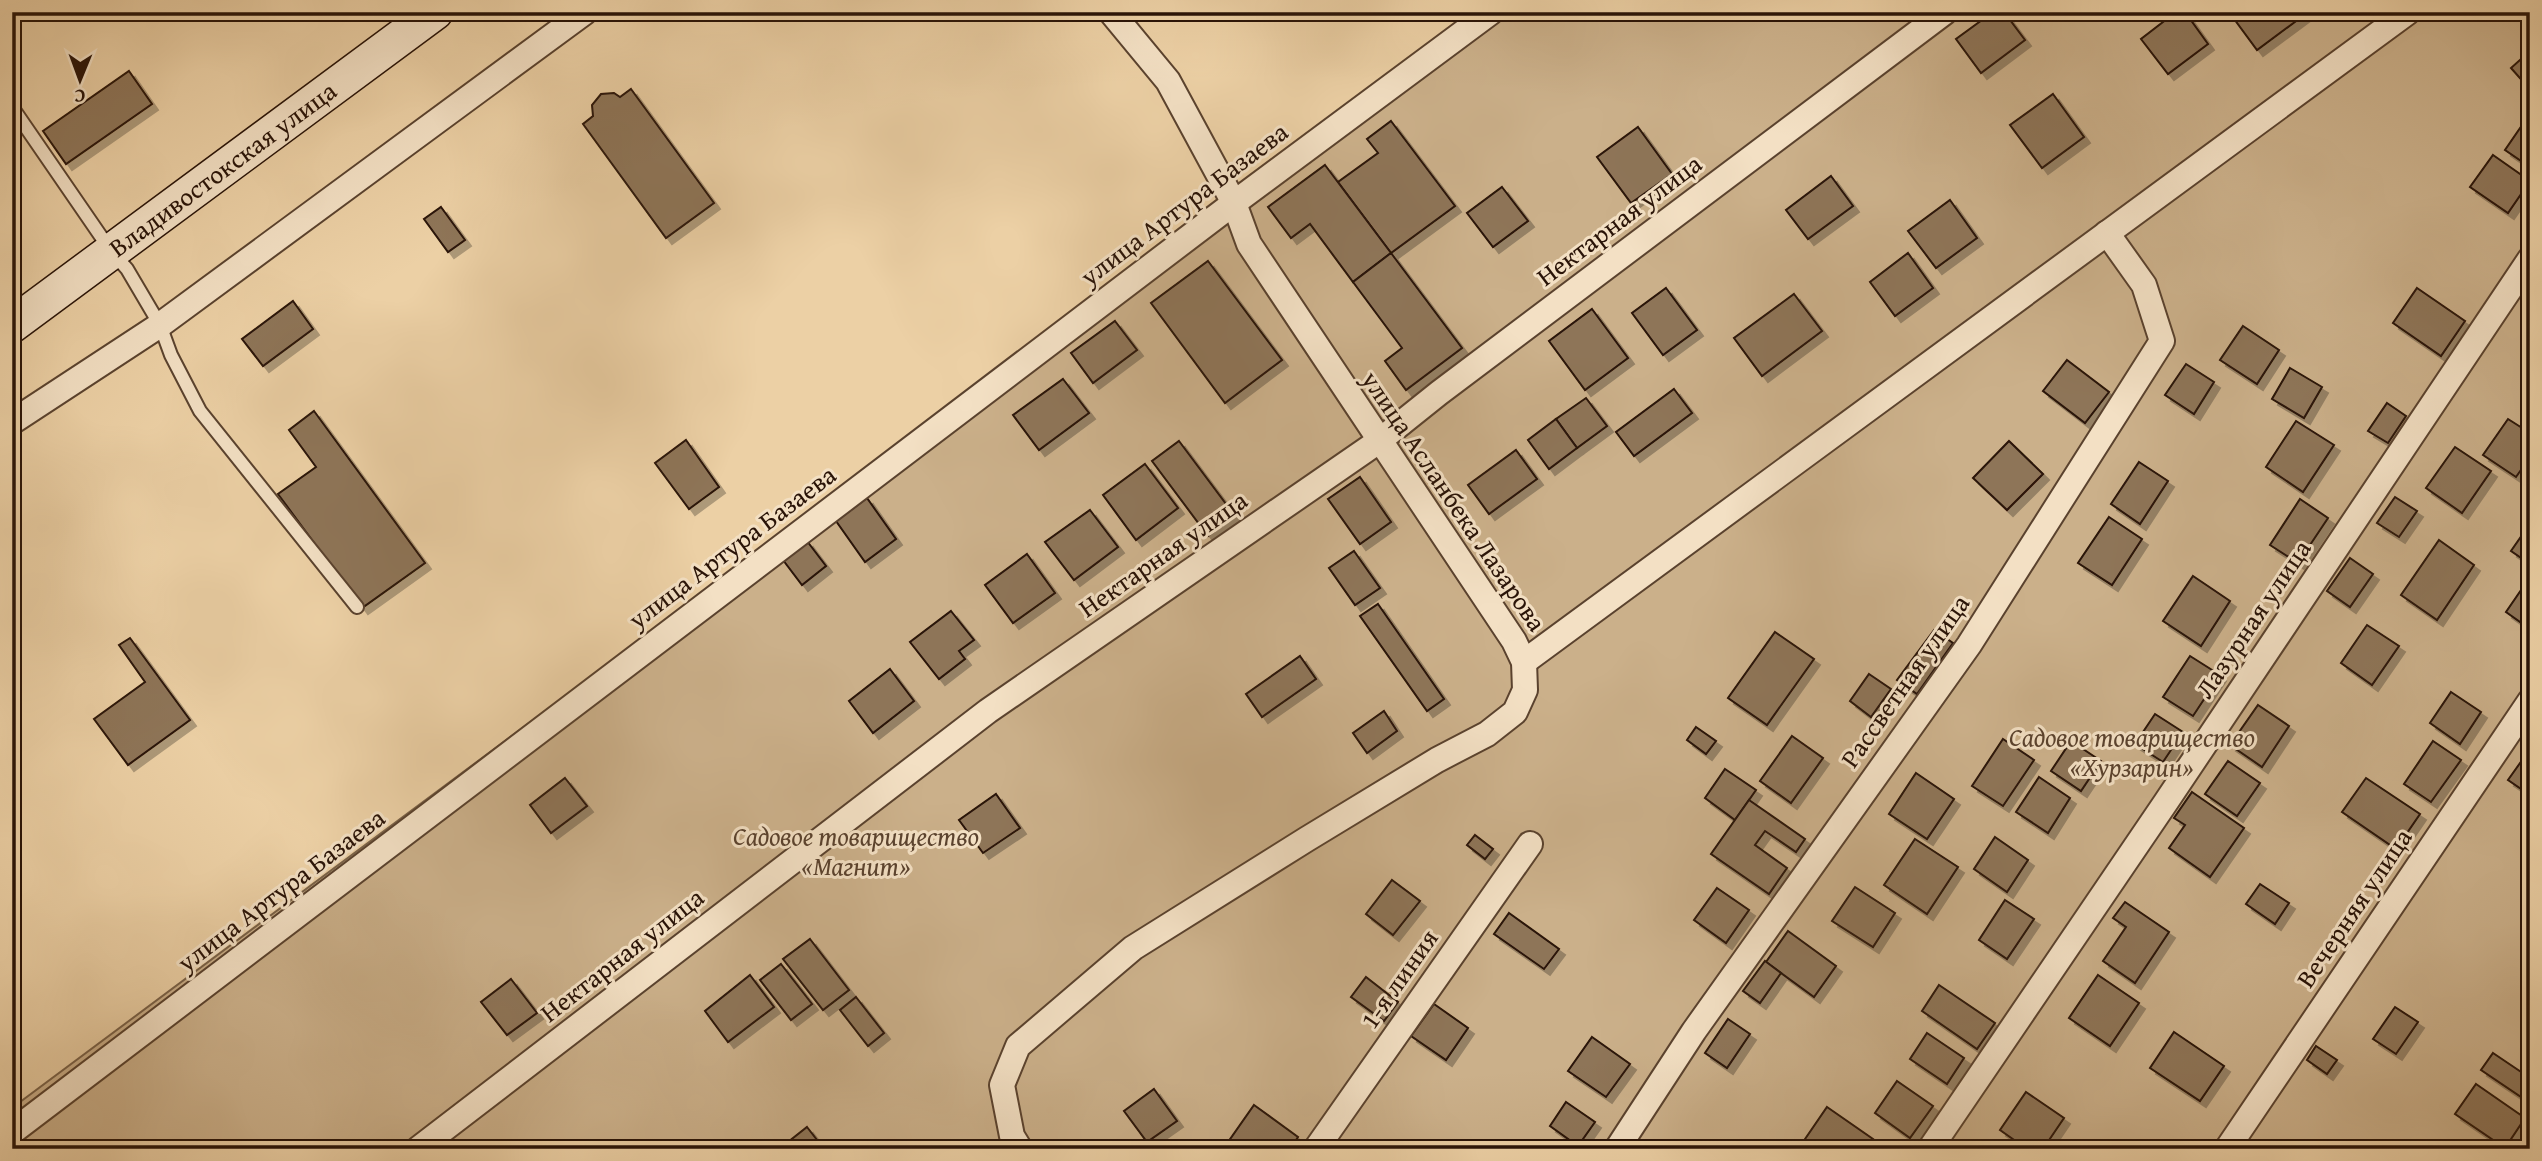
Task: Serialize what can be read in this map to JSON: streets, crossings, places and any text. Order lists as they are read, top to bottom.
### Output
{
  "streets": {
    "main road": ["Владивостокская улица"],
    "street": [
      "улица Артура Базаева",
      "Нектарная улица",
      "улица Асланбека Лазарова",
      "Лазурная улица",
      "Рассветная улица",
      "Вечерняя улица",
      "1-я линия"
    ]
  },
  "crossings": [
    ["улица Артура Базаева", "улица Асланбека Лазарова"],
    ["Нектарная улица", "улица Асланбека Лазарова"]
  ],
  "parks": ["Садовое товарищество «Хурзарин»", "Садовое товарищество «Магнит»"],
  "north": "bottom"
}
